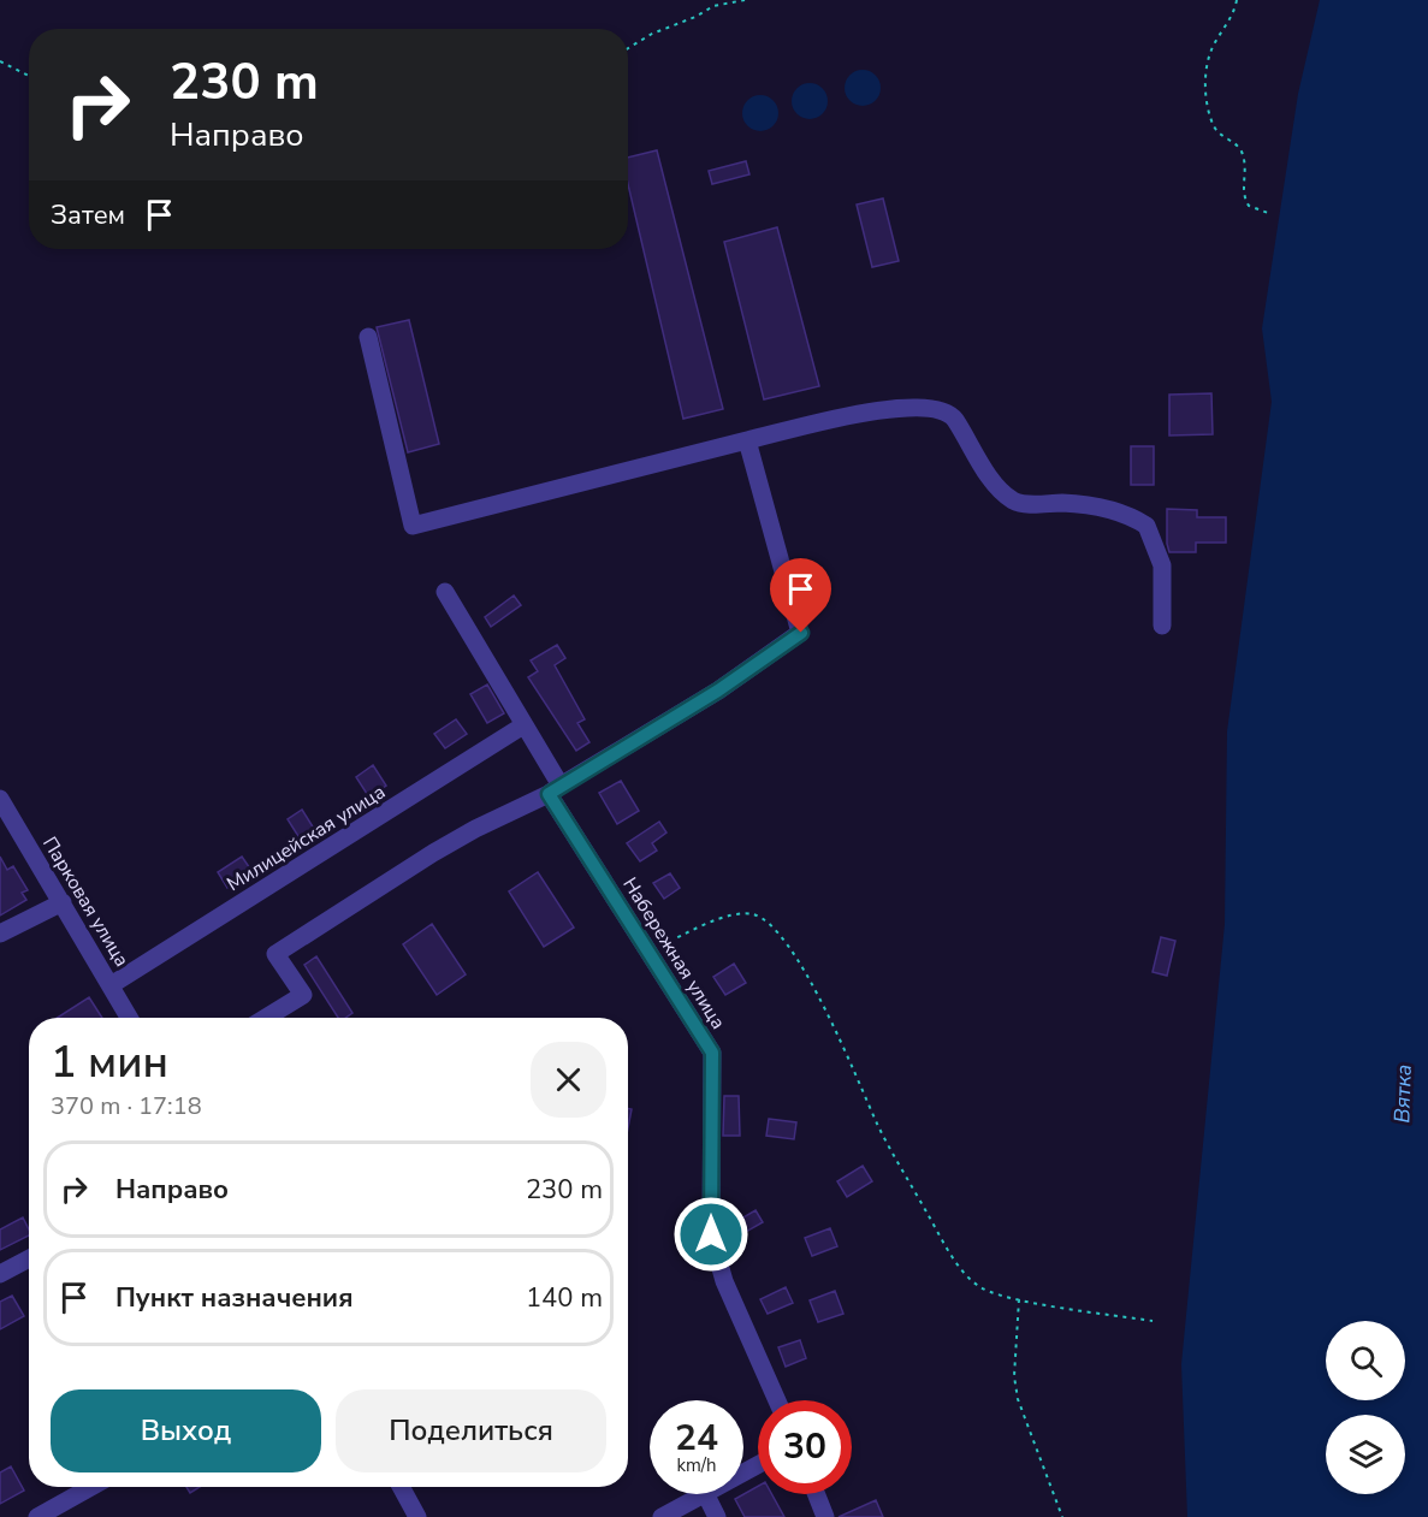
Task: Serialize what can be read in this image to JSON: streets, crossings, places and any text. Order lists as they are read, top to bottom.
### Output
{
  "streets": {
    "street": ["Милицейская улица", "Парковая улица", "Набережная улица"]
  },
  "crossings": [
    ["Милицейская улица", "Парковая улица"],
    ["Милицейская улица", "Набережная улица"]
  ],
  "water": ["Вятка"],
  "page": {
    "turn": ["230 m", "Направо"],
    "then": "Затем",
    "heading": ["1 мин", "370 m · 17:18"],
    "list": [
      {
        "name": "Направо",
        "value": "230 m"
      },
      {
        "name": "Пункт назначения",
        "value": "140 m"
      }
    ],
    "buttons": ["Выход", "Поделиться"],
    "speed": "24 km/h",
    "limit": "30"
  }
}
